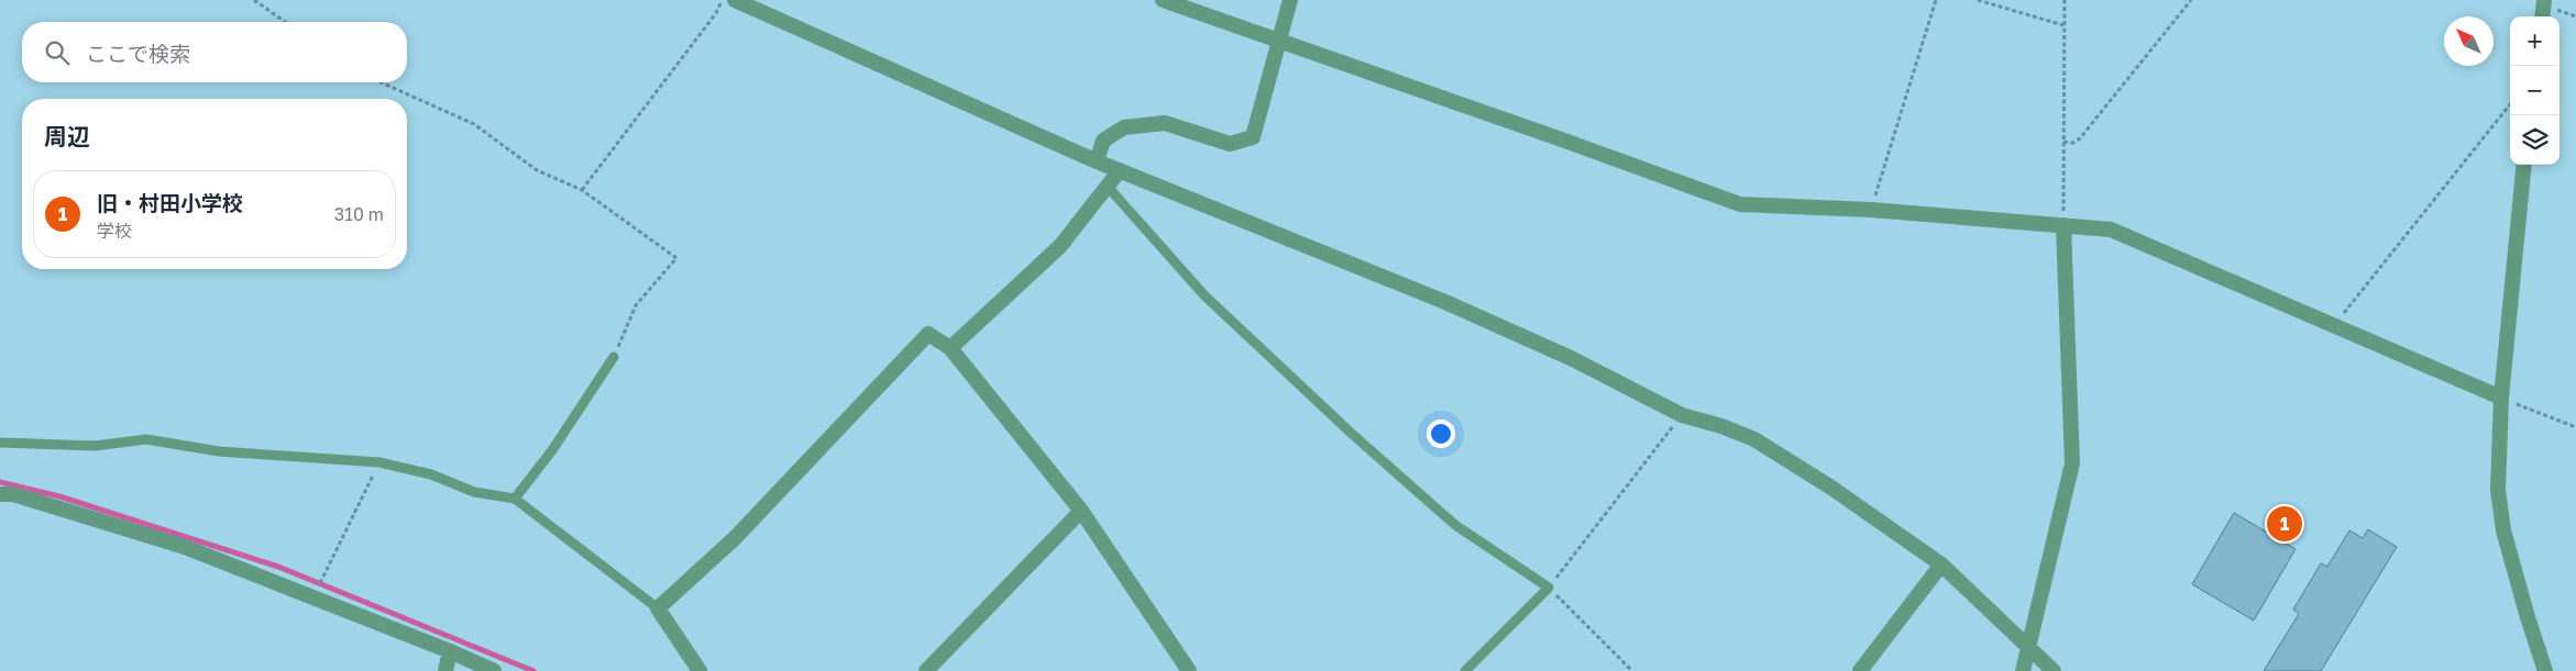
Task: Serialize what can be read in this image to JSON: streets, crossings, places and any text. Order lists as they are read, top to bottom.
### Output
{
  "north": "top left",
  "page": {
    "map_buttons": ["+", "−"],
    "search": "ここで検索",
    "heading": "周辺",
    "list": [
      {
        "mark": "1",
        "name": "旧・村田小学校",
        "note": "学校",
        "value": "310 m"
      }
    ],
    "pins": "1"
  }
}
